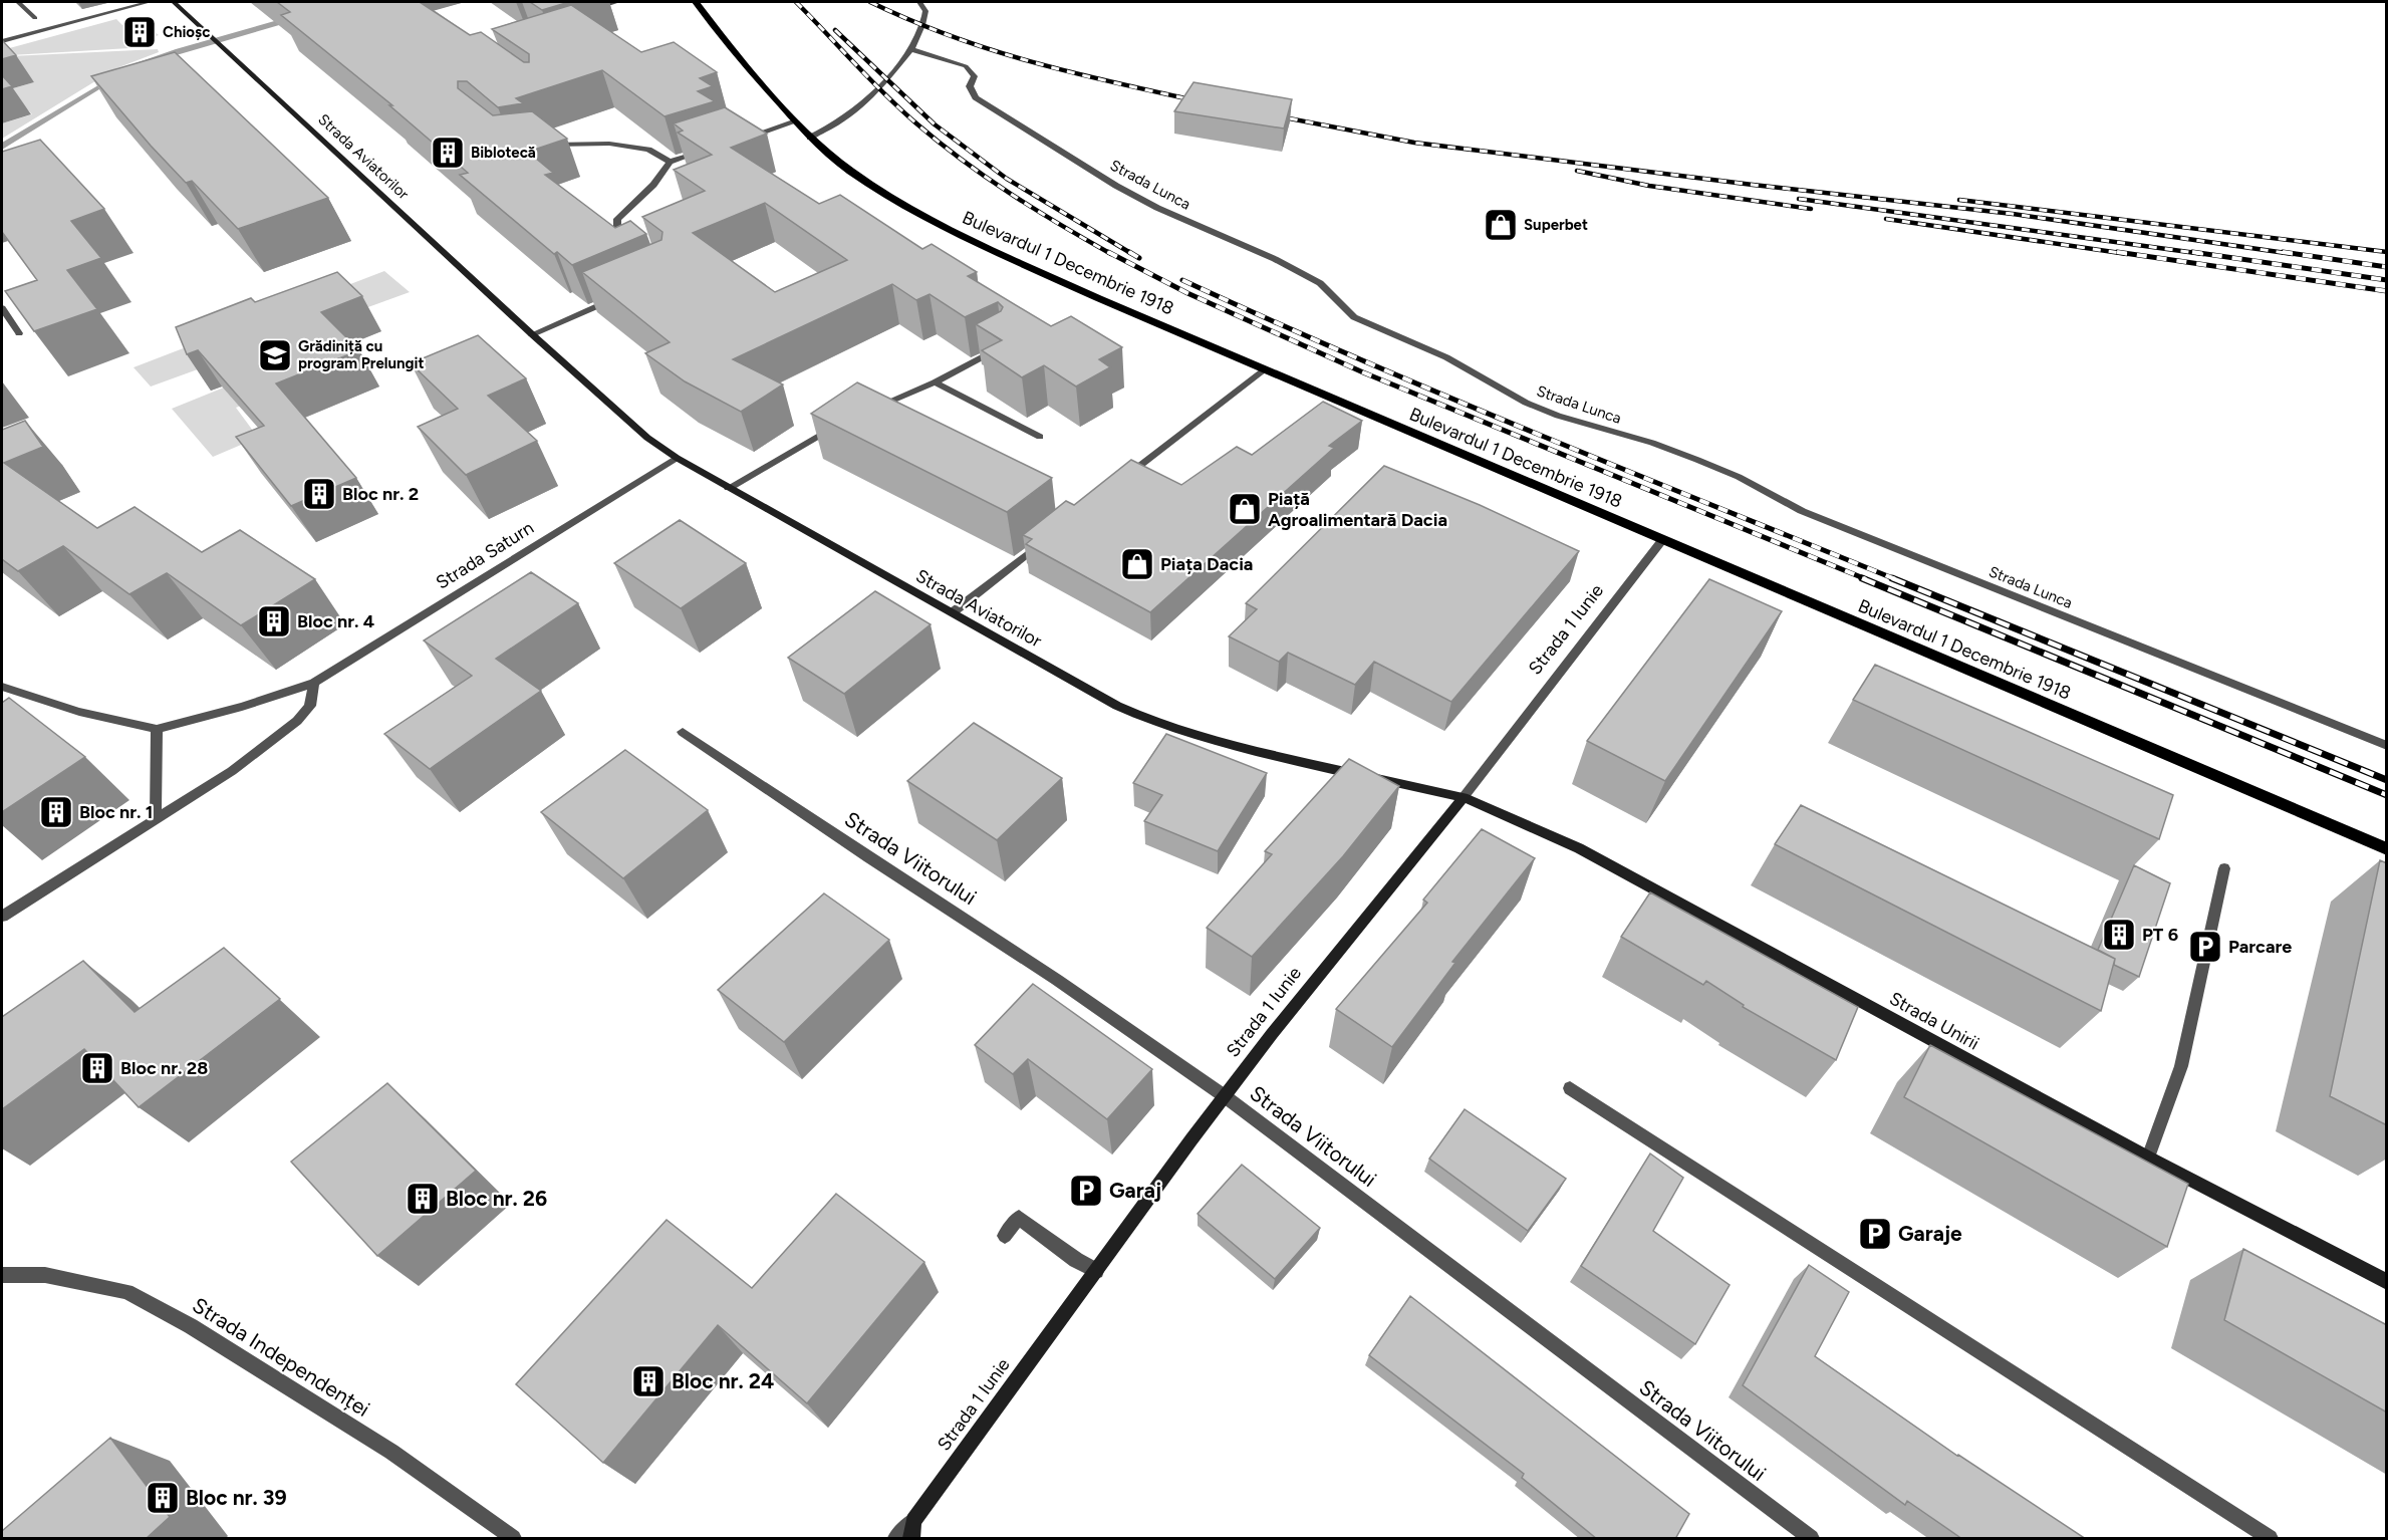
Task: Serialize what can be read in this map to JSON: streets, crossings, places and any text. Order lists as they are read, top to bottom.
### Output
{
  "streets": {
    "main road": ["Bulevardul 1 Decembrie 1918"],
    "street": [
      "Strada Aviatorilor",
      "Strada Lunca",
      "Strada Saturn",
      "Strada 1 Iunie",
      "Strada Viitorului",
      "Strada Unirii",
      "Strada Independenței"
    ]
  },
  "crossings": [
    ["Strada Aviatorilor", "Strada Saturn"],
    ["Strada Aviatorilor", "Strada 1 Iunie"],
    ["Strada Aviatorilor", "Strada Unirii"],
    ["Bulevardul 1 Decembrie 1918", "Strada 1 Iunie"],
    ["Strada 1 Iunie", "Strada Viitorului"],
    ["Strada 1 Iunie", "Strada Unirii"]
  ],
  "places": {
    "building": [
      "Chioșc",
      "Biblotecă",
      "Bloc nr. 2",
      "Bloc nr. 4",
      "Bloc nr. 1",
      "PT 6",
      "Bloc nr. 28",
      "Bloc nr. 26",
      "Bloc nr. 24",
      "Bloc nr. 39"
    ],
    "shop": ["Superbet", "Piață Agroalimentară Dacia", "Piața Dacia"],
    "school or university": ["Grădiniță cu program Prelungit"],
    "parking": ["Parcare", "Garaj", "Garaje"]
  }
}
